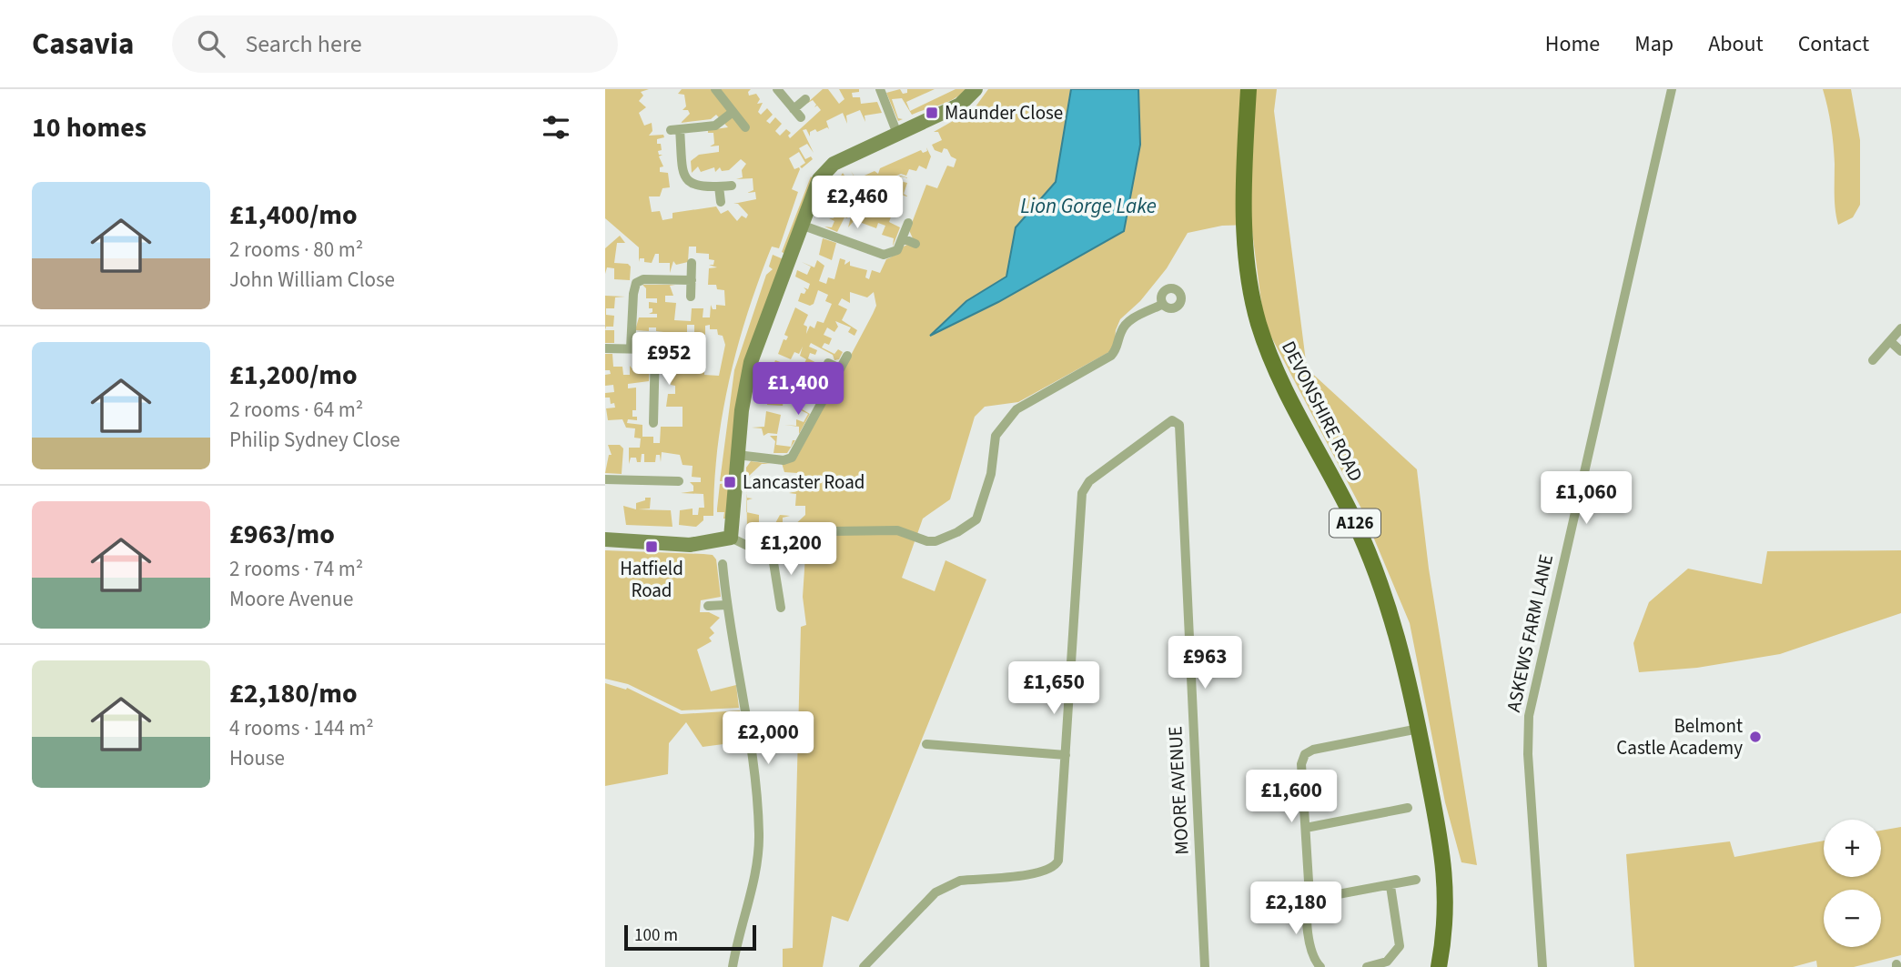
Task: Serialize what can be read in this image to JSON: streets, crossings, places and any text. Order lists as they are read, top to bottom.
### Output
{
  "streets": {
    "main road": ["DEVONSHIRE ROAD", "A126"],
    "street": ["ASKEWS FARM LANE", "MOORE AVENUE"]
  },
  "water": ["Lion Gorge Lake"],
  "places": {
    "transit": ["Maunder Close", "Lancaster Road", "Hatfield Road"],
    "other": ["Belmont Castle Academy"]
  },
  "scale_bar": "100 m",
  "page": {
    "header": "Casavia",
    "search": "Search here",
    "nav": [
      "Home",
      "Map",
      "About",
      "Contact"
    ],
    "heading": "10 homes",
    "list": [
      {
        "name": "£1,400/mo",
        "note": "2 rooms · 80 m² · John William Close"
      },
      {
        "name": "£1,200/mo",
        "note": "2 rooms · 64 m² · Philip Sydney Close"
      },
      {
        "name": "£963/mo",
        "note": "2 rooms · 74 m² · Moore Avenue"
      },
      {
        "name": "£2,180/mo",
        "note": "4 rooms · 144 m² · House"
      }
    ],
    "price": [
      "£2,460",
      "£952",
      "£1,400",
      "£1,060",
      "£1,200",
      "£963",
      "£1,650",
      "£2,000",
      "£1,600",
      "£2,180"
    ],
    "map_buttons": ["+", "−"],
    "scale": "100 m"
  }
}
